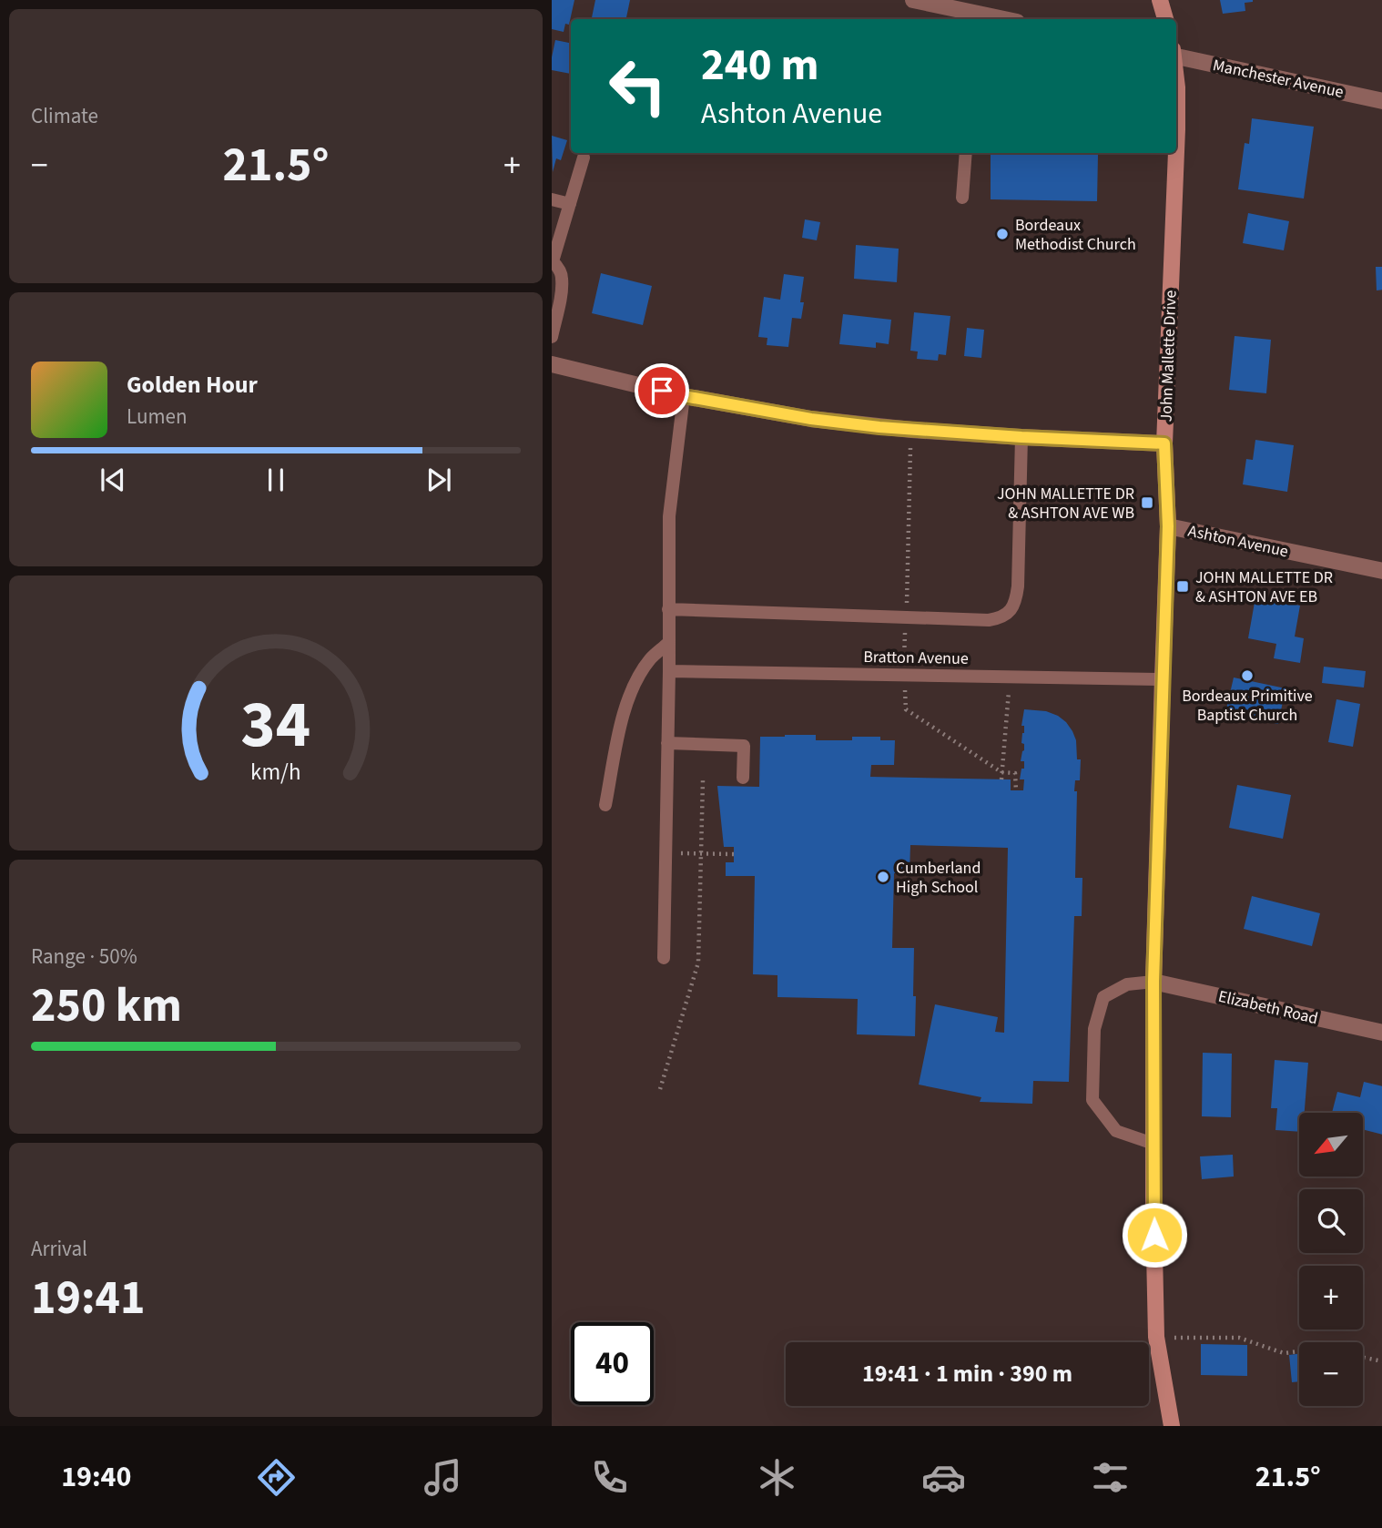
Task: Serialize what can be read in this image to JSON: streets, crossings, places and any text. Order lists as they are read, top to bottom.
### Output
{
  "streets": {
    "street": [
      "Manchester Avenue",
      "John Mallette Drive",
      "Ashton Avenue",
      "Elizabeth Road"
    ],
    "lane": ["Bratton Avenue"]
  },
  "crossings": [
    ["John Mallette Drive", "Ashton Avenue"],
    ["John Mallette Drive", "Bratton Avenue"],
    ["John Mallette Drive", "Elizabeth Road"]
  ],
  "places": {
    "other": ["Bordeaux Methodist Church", "Bordeaux Primitive Baptist Church", "Cumberland High School"],
    "transit": ["JOHN MALLETTE DR & ASHTON AVE WB", "JOHN MALLETTE DR & ASHTON AVE EB"]
  },
  "north": "bottom left",
  "page": {
    "tile": [
      "Climate",
      ["Range · 50%", "250 km"],
      ["Arrival", "19:41"]
    ],
    "turn": ["240 m", "Ashton Avenue"],
    "heat": ["−", "21.5°", "+"],
    "song": ["Golden Hour", "Lumen"],
    "map_buttons": ["+", "−"],
    "limit": "40",
    "trip": "19:41 · 1 min · 390 m",
    "tabs": ["19:40", "21.5°"],
    "gauge": ["34", "km/h"]
  }
}
